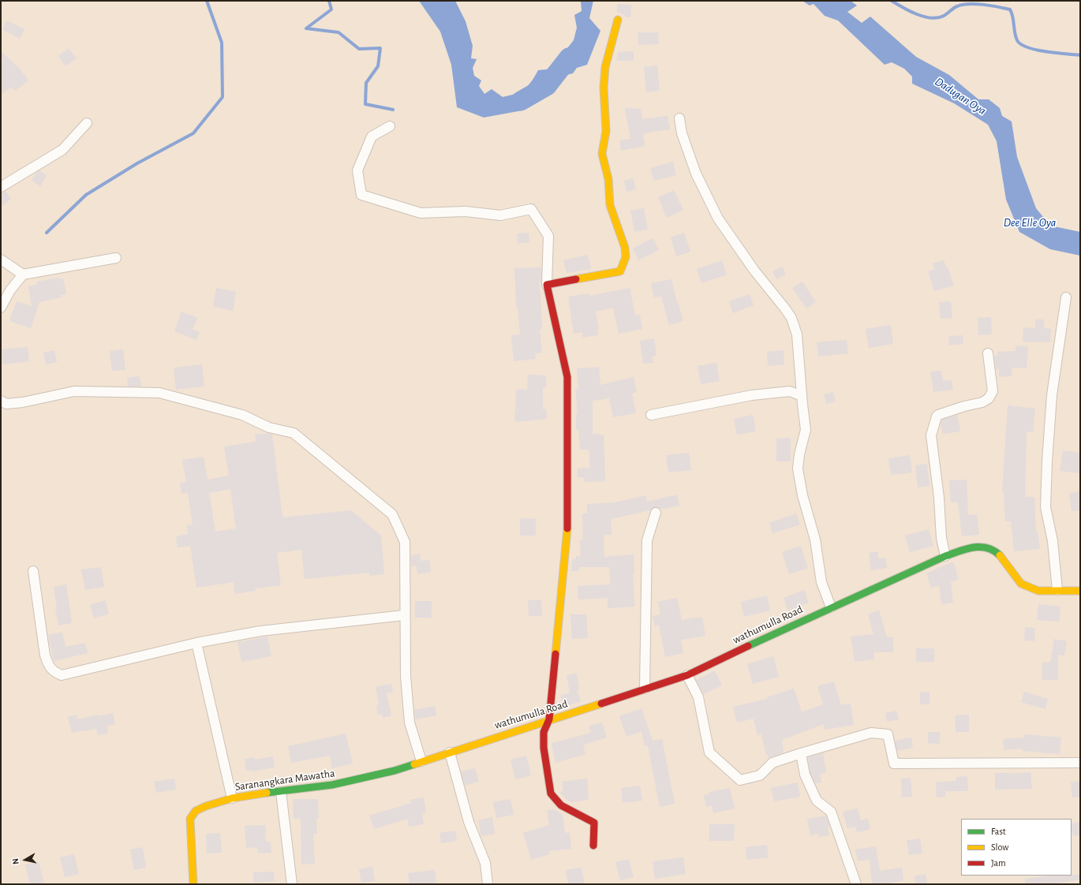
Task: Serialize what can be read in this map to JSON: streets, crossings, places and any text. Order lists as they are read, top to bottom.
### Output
{
  "streets": {
    "street": ["wathumulla Road", "Saranangkara Mawatha"]
  },
  "crossings": [
    ["wathumulla Road", "Saranangkara Mawatha"]
  ],
  "water": ["Dadugan Oya", "Dee Elle Oya"],
  "legend": ["Fast", "Slow", "Jam"],
  "north": "left"
}
